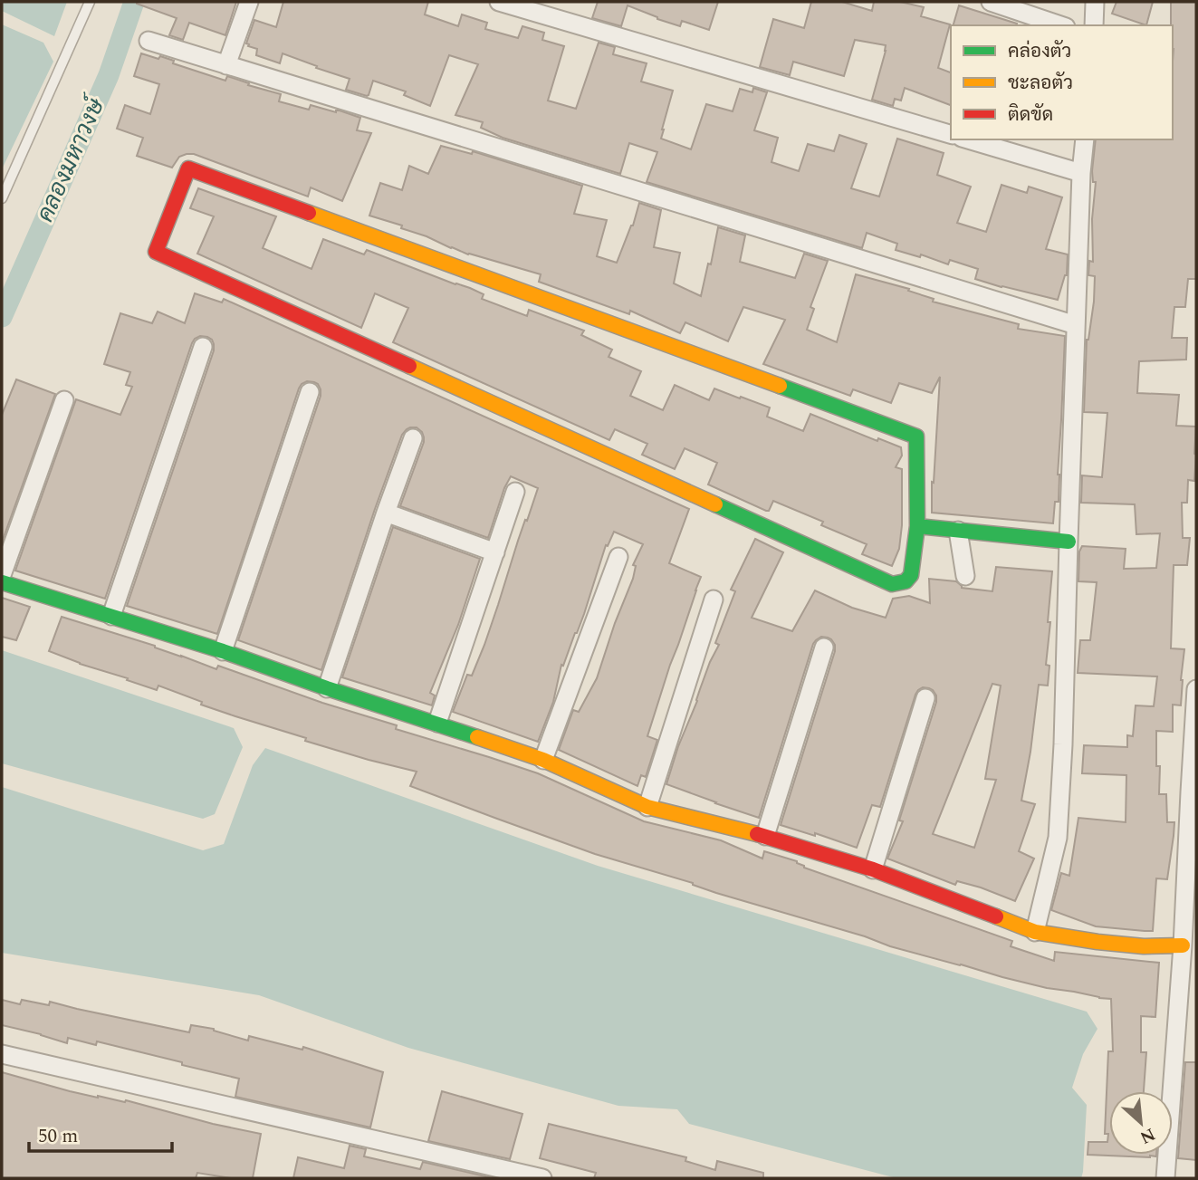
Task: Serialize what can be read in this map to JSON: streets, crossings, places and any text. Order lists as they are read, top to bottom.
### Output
{
  "water": ["คลองมหาวงษ์"],
  "legend": ["คล่องตัว", "ชะลอตัว", "ติดขัด"],
  "scale_bar": "50 m",
  "north": "bottom right"
}
